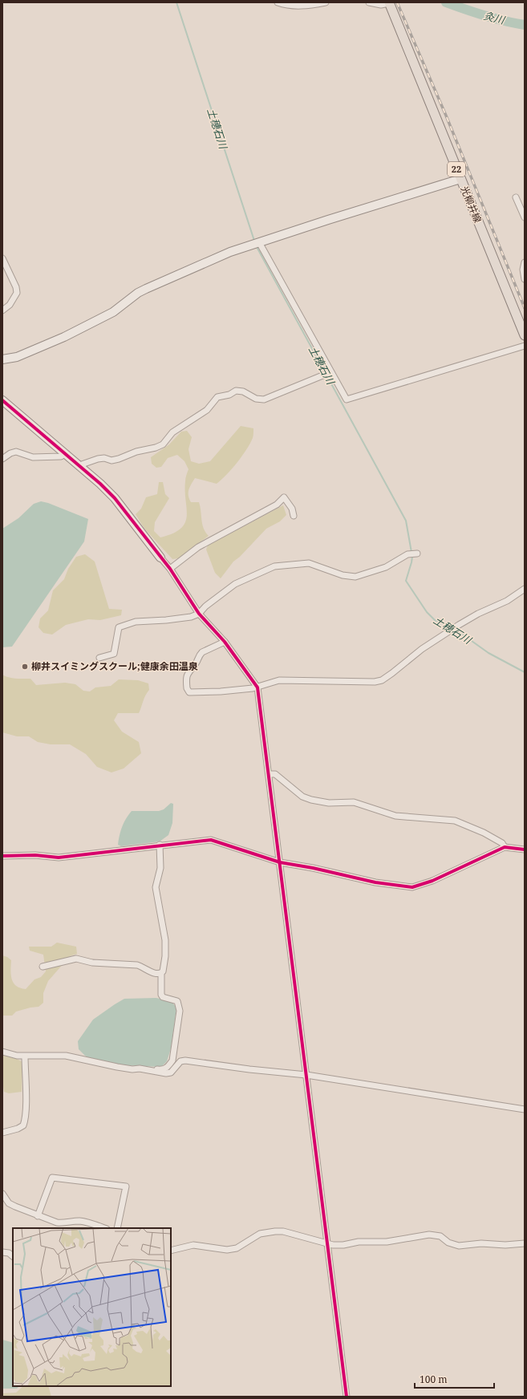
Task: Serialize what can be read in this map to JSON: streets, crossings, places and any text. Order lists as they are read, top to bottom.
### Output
{
  "streets": {
    "main road": ["22", "光柳井線"]
  },
  "water": ["灸川", "土穂石川"],
  "places": ["柳井スイミングスクール;健康余田温泉"],
  "scale_bar": "100 m"
}
